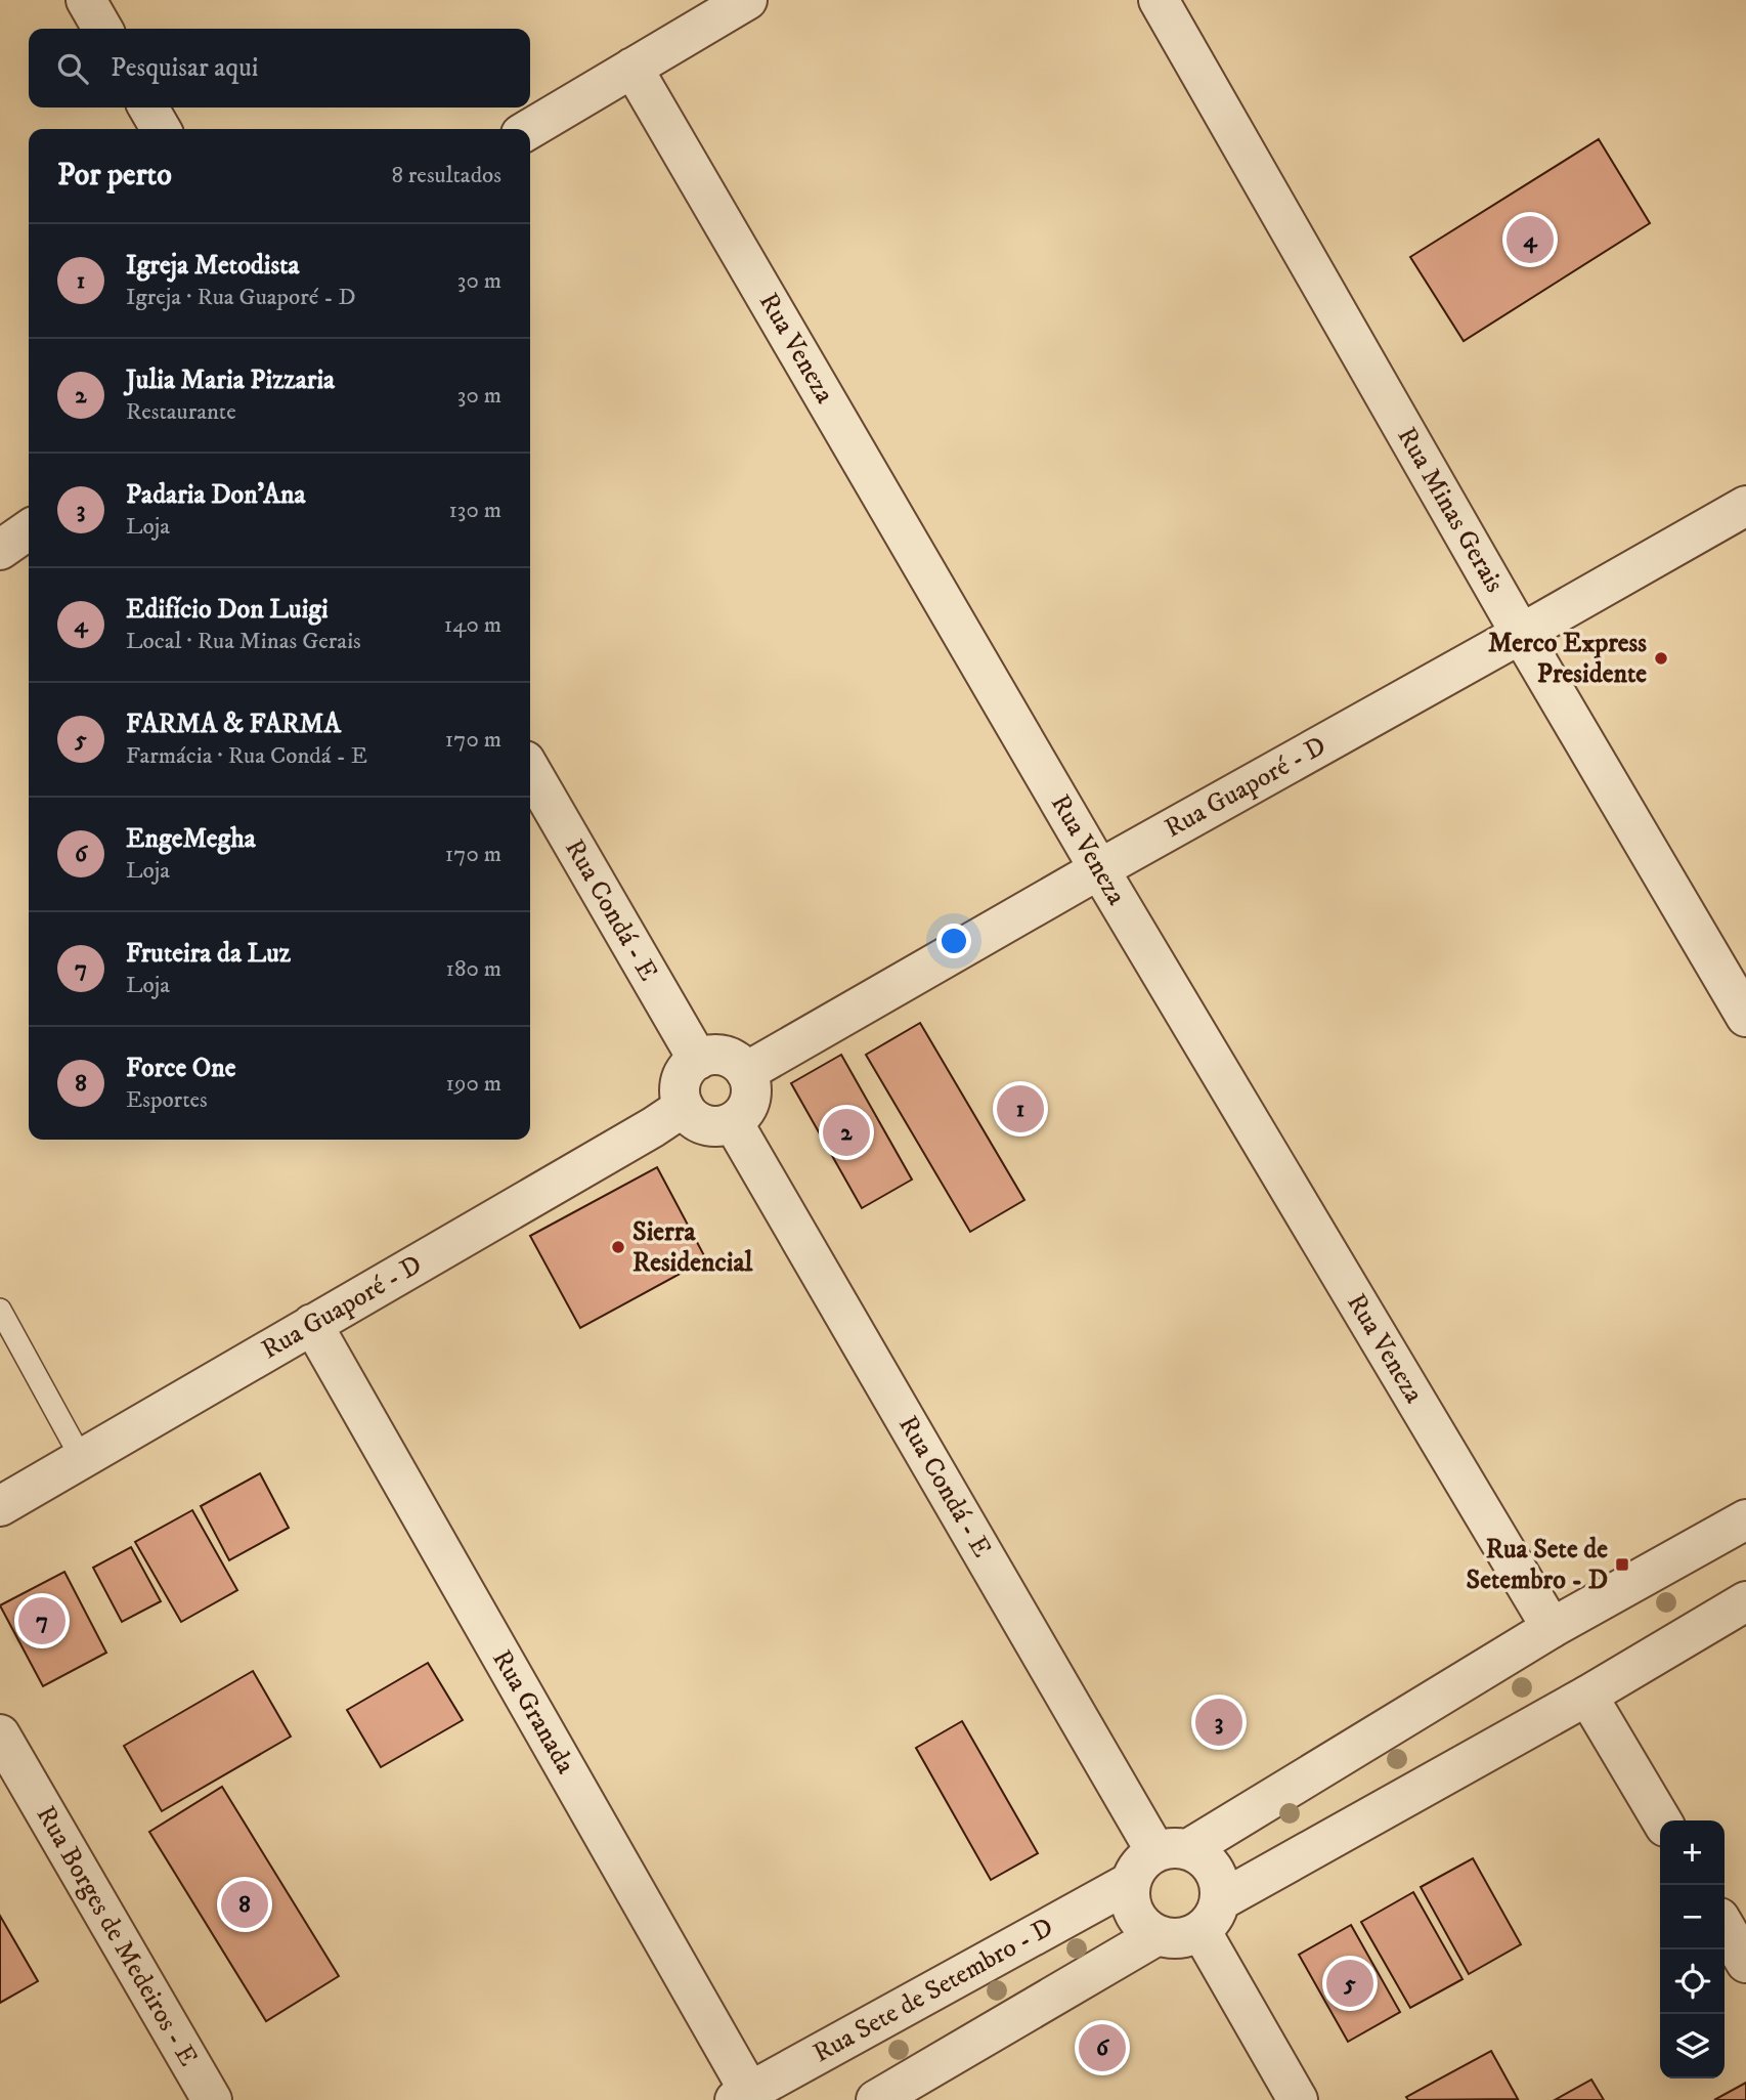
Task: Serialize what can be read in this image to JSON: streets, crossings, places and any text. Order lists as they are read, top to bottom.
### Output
{
  "streets": {
    "street": [
      "Rua Veneza",
      "Rua Minas Gerais",
      "Rua Guaporé - D",
      "Rua Condá - E",
      "Rua Granada",
      "Rua Borges de Medeiros - E",
      "Rua Sete de Setembro - D"
    ]
  },
  "crossings": [
    ["Rua Veneza", "Rua Guaporé - D"],
    ["Rua Minas Gerais", "Rua Guaporé - D"],
    ["Rua Guaporé - D", "Rua Condá - E"],
    ["Rua Guaporé - D", "Rua Granada"],
    ["Rua Condá - E", "Rua Sete de Setembro - D"],
    ["Rua Granada", "Rua Sete de Setembro - D"]
  ],
  "places": {
    "other": ["Merco Express Presidente", "Sierra Residencial"],
    "transit": ["Rua Sete de Setembro - D"]
  },
  "page": {
    "search": "Pesquisar aqui",
    "heading": ["Por perto", "8 resultados"],
    "pins": [
      "4",
      "1",
      "2",
      "7",
      "3",
      "8",
      "5",
      "6"
    ],
    "list": [
      {
        "mark": "1",
        "name": "Igreja Metodista",
        "note": "Igreja · Rua Guaporé - D",
        "value": "30 m"
      },
      {
        "mark": "2",
        "name": "Julia Maria Pizzaria",
        "note": "Restaurante",
        "value": "30 m"
      },
      {
        "mark": "3",
        "name": "Padaria Don'Ana",
        "note": "Loja",
        "value": "130 m"
      },
      {
        "mark": "4",
        "name": "Edifício Don Luigi",
        "note": "Local · Rua Minas Gerais",
        "value": "140 m"
      },
      {
        "mark": "5",
        "name": "FARMA & FARMA",
        "note": "Farmácia · Rua Condá - E",
        "value": "170 m"
      },
      {
        "mark": "6",
        "name": "EngeMegha",
        "note": "Loja",
        "value": "170 m"
      },
      {
        "mark": "7",
        "name": "Fruteira da Luz",
        "note": "Loja",
        "value": "180 m"
      },
      {
        "mark": "8",
        "name": "Force One",
        "note": "Esportes",
        "value": "190 m"
      }
    ],
    "map_buttons": ["+", "−"]
  }
}
